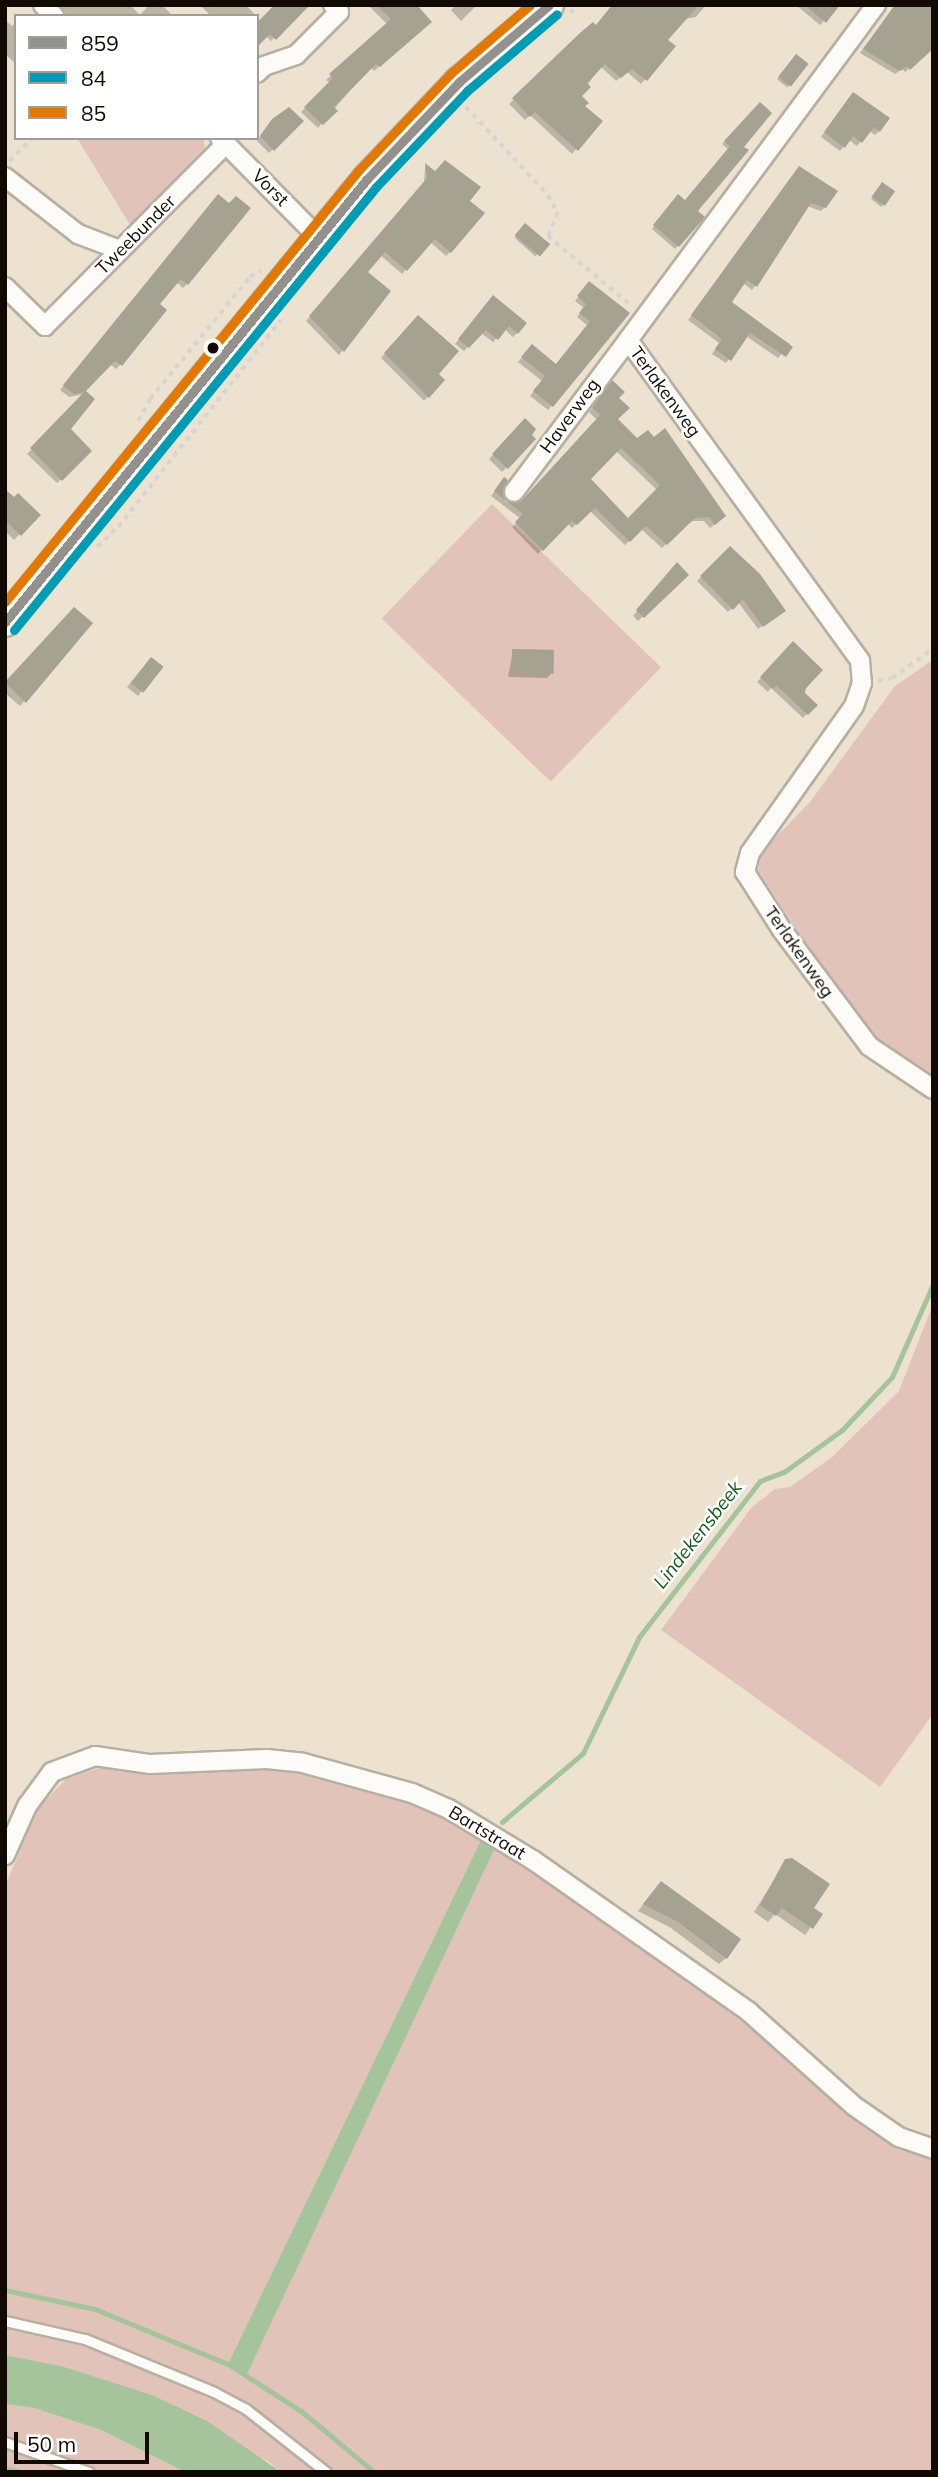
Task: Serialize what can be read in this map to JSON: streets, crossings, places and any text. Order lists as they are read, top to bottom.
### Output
{
  "streets": {
    "street": [
      "Vorst",
      "Tweebunder",
      "Terlakenweg",
      "Haverweg",
      "Bartstraat"
    ]
  },
  "crossings": [
    ["Vorst", "Tweebunder"],
    ["Terlakenweg", "Haverweg"]
  ],
  "water": ["Lindekensbeek"],
  "lines": ["transit line 859", "transit line 85", "transit line 84"],
  "legend": ["859", "84", "85"],
  "scale_bar": "50 m"
}
